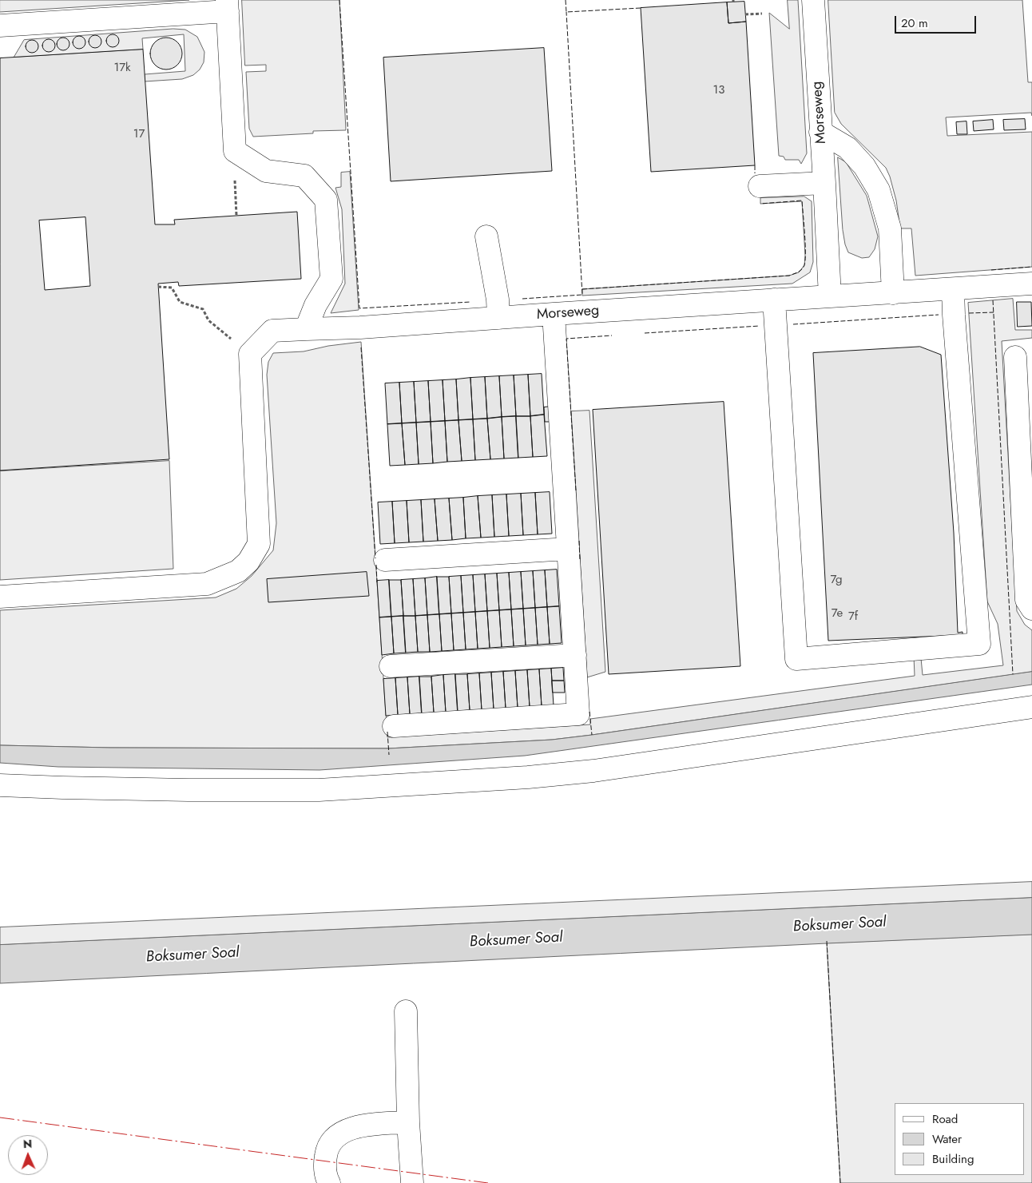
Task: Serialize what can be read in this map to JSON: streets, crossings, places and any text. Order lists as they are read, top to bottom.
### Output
{
  "streets": {
    "lane": ["Morseweg"]
  },
  "water": ["Boksumer Soal"],
  "house_numbers": [
    "17k",
    "13",
    "17",
    "7g",
    "7e",
    "7f"
  ],
  "legend": ["Road", "Water", "Building"],
  "scale_bar": "20 m",
  "north": "top"
}
